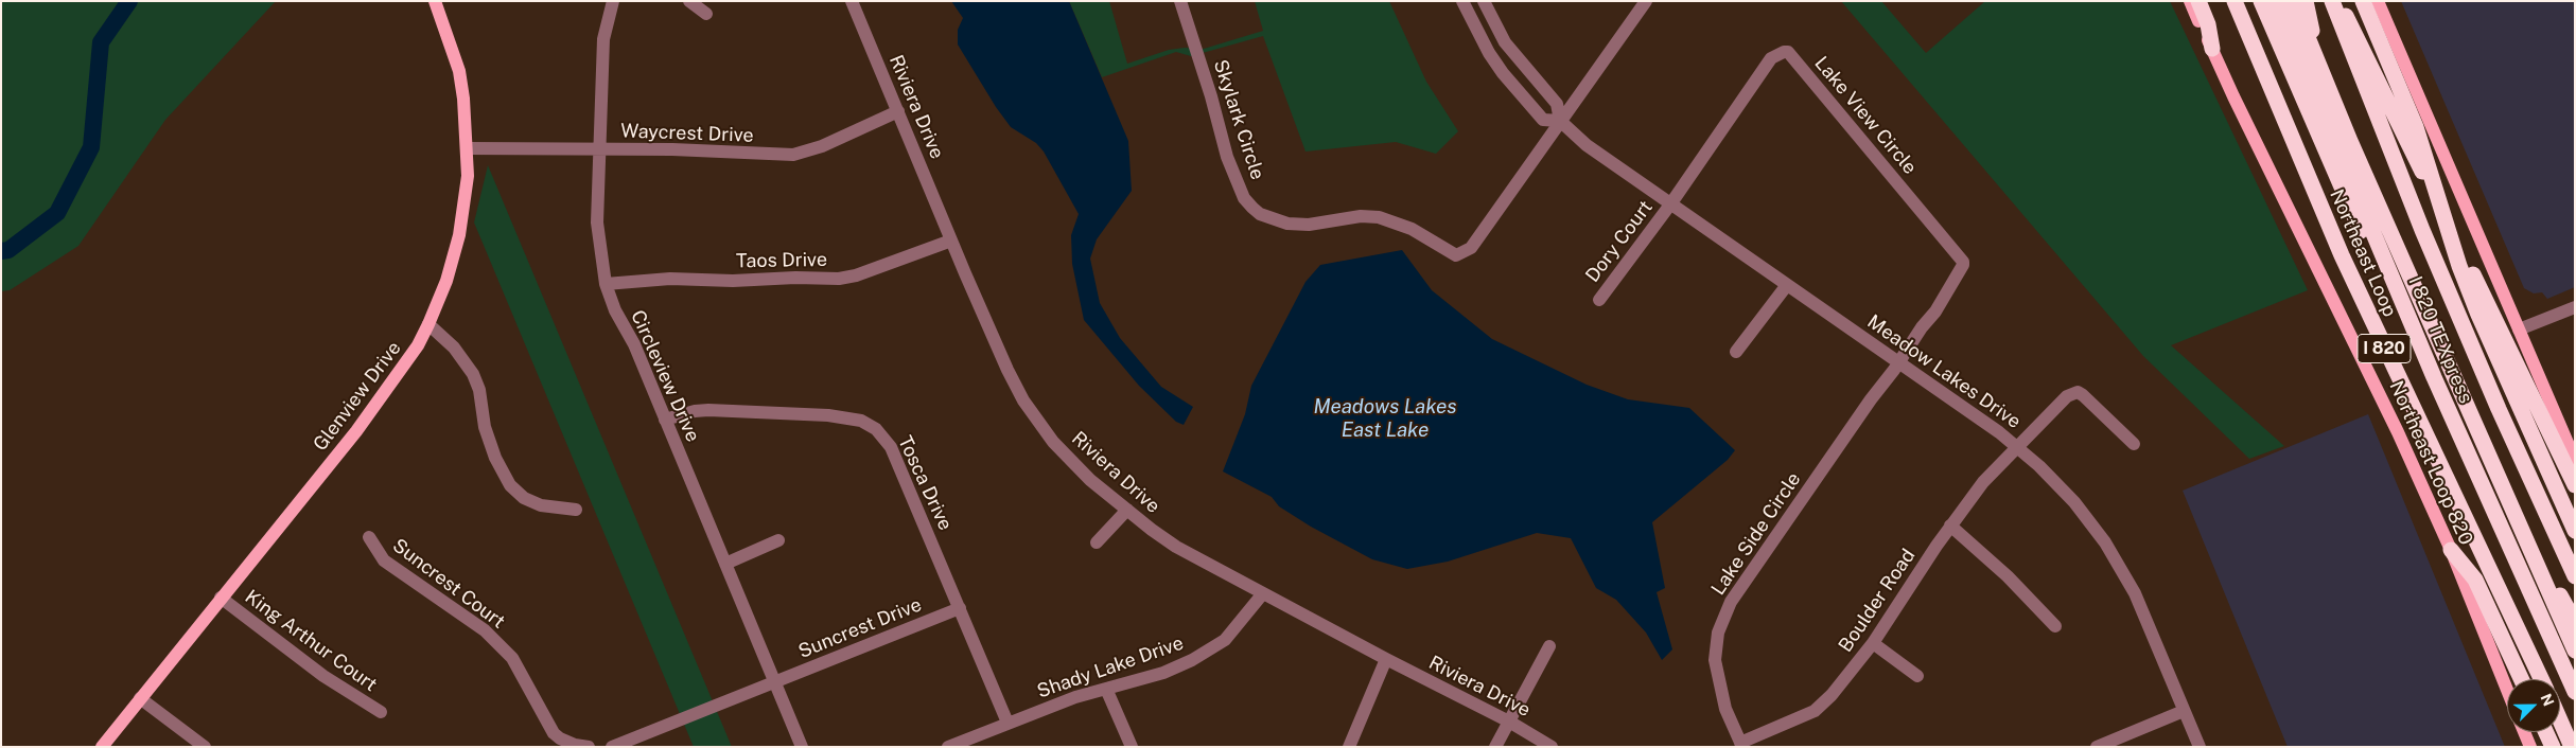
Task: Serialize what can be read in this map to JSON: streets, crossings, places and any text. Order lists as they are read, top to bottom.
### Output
{
  "streets": {
    "highway": ["Northeast Loop", "I 820 TEXpress", "I 820"],
    "main road": ["Glenview Drive", "Northeast Loop 820"],
    "street": [
      "Riviera Drive",
      "Lake View Circle",
      "Skylark Circle",
      "Waycrest Drive",
      "Dory Court",
      "Taos Drive",
      "Meadow Lakes Drive",
      "Circleview Drive",
      "Tosca Drive",
      "Lake Side Circle",
      "Suncrest Court",
      "Boulder Road",
      "Suncrest Drive",
      "King Arthur Court",
      "Shady Lake Drive"
    ]
  },
  "crossings": [
    ["Riviera Drive", "Waycrest Drive"],
    ["Riviera Drive", "Taos Drive"],
    ["Riviera Drive", "Shady Lake Drive"],
    ["Lake View Circle", "Dory Court"],
    ["Lake View Circle", "Meadow Lakes Drive"],
    ["Lake View Circle", "Lake Side Circle"],
    ["Skylark Circle", "Meadow Lakes Drive"],
    ["Waycrest Drive", "Circleview Drive"],
    ["Waycrest Drive", "Glenview Drive"],
    ["Dory Court", "Meadow Lakes Drive"],
    ["Taos Drive", "Circleview Drive"],
    ["Meadow Lakes Drive", "Lake Side Circle"],
    ["Meadow Lakes Drive", "Boulder Road"],
    ["Circleview Drive", "Tosca Drive"],
    ["Circleview Drive", "Suncrest Drive"],
    ["Glenview Drive", "King Arthur Court"],
    ["Tosca Drive", "Suncrest Drive"],
    ["Tosca Drive", "Shady Lake Drive"],
    ["Lake Side Circle", "Boulder Road"]
  ],
  "water": ["Meadows Lakes East Lake"],
  "north": "top right"
}
